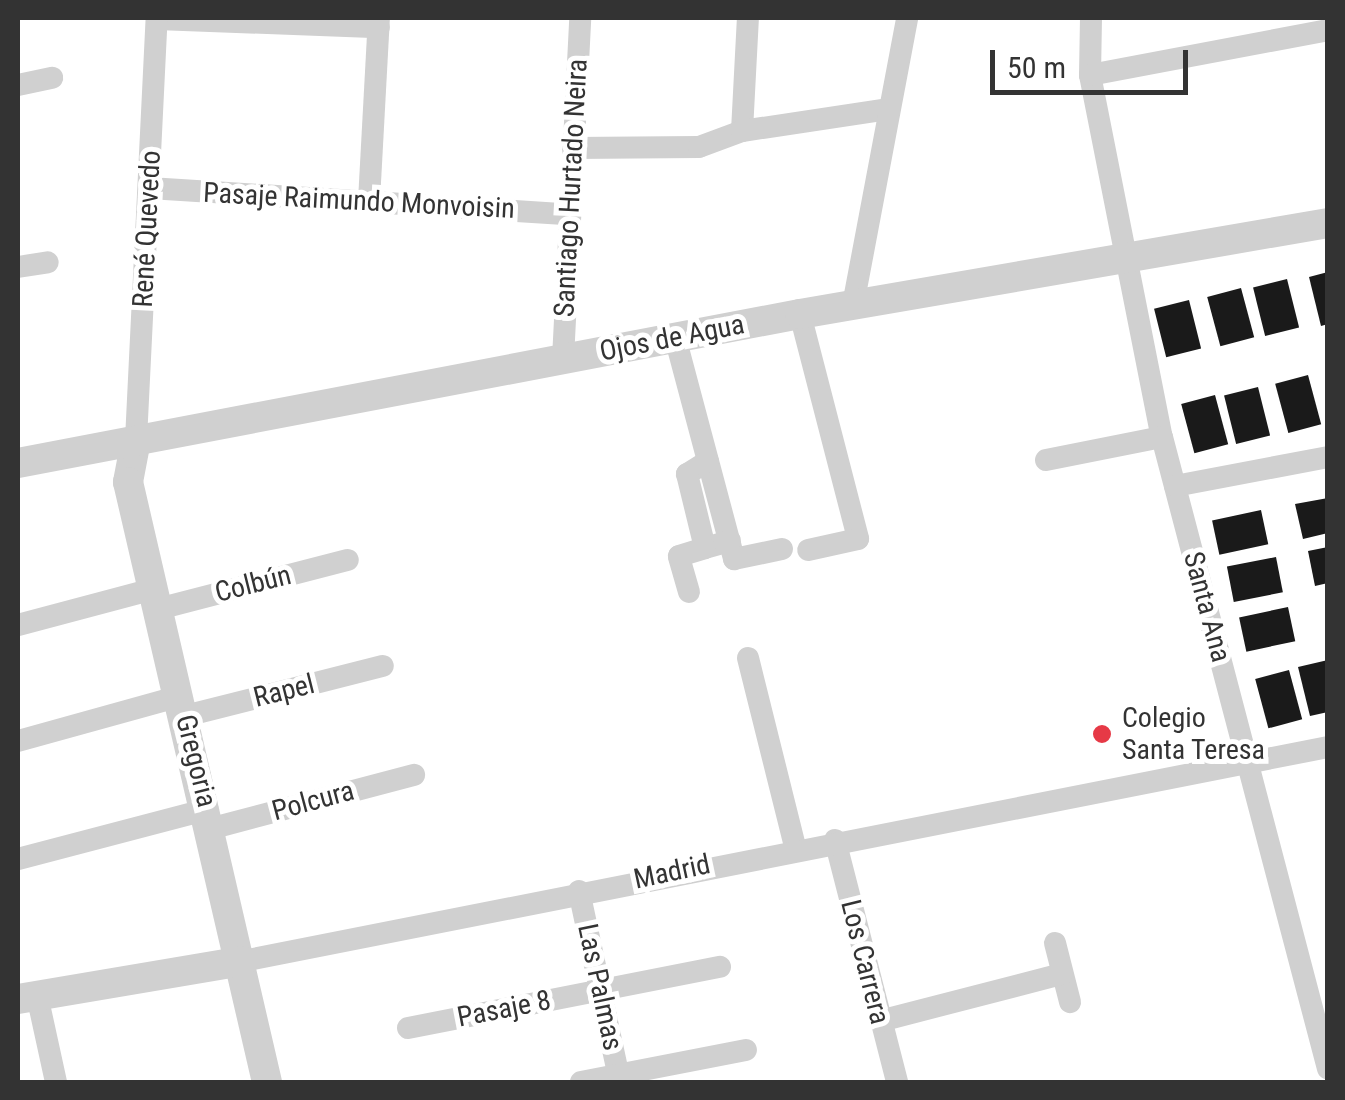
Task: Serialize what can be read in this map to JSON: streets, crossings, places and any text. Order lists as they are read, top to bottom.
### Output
{
  "streets": {
    "street": [
      "Santiago Hurtado Neira",
      "Pasaje Raimundo Monvoisin",
      "René Quevedo",
      "Ojos de Agua",
      "Colbún",
      "Santa Ana",
      "Rapel",
      "Gregoria",
      "Polcura",
      "Madrid",
      "Los Carrera",
      "Las Palmas",
      "Pasaje 8"
    ]
  },
  "crossings": [
    ["Santiago Hurtado Neira", "Pasaje Raimundo Monvoisin"],
    ["Santiago Hurtado Neira", "Ojos de Agua"],
    ["Pasaje Raimundo Monvoisin", "René Quevedo"],
    ["René Quevedo", "Ojos de Agua"],
    ["René Quevedo", "Gregoria"],
    ["Ojos de Agua", "Santa Ana"],
    ["Ojos de Agua", "Gregoria"],
    ["Colbún", "Gregoria"],
    ["Santa Ana", "Madrid"],
    ["Rapel", "Gregoria"],
    ["Gregoria", "Polcura"],
    ["Gregoria", "Madrid"],
    ["Madrid", "Los Carrera"],
    ["Madrid", "Las Palmas"],
    ["Las Palmas", "Pasaje 8"]
  ],
  "places": ["Colegio Santa Teresa"],
  "scale_bar": "50 m"
}
